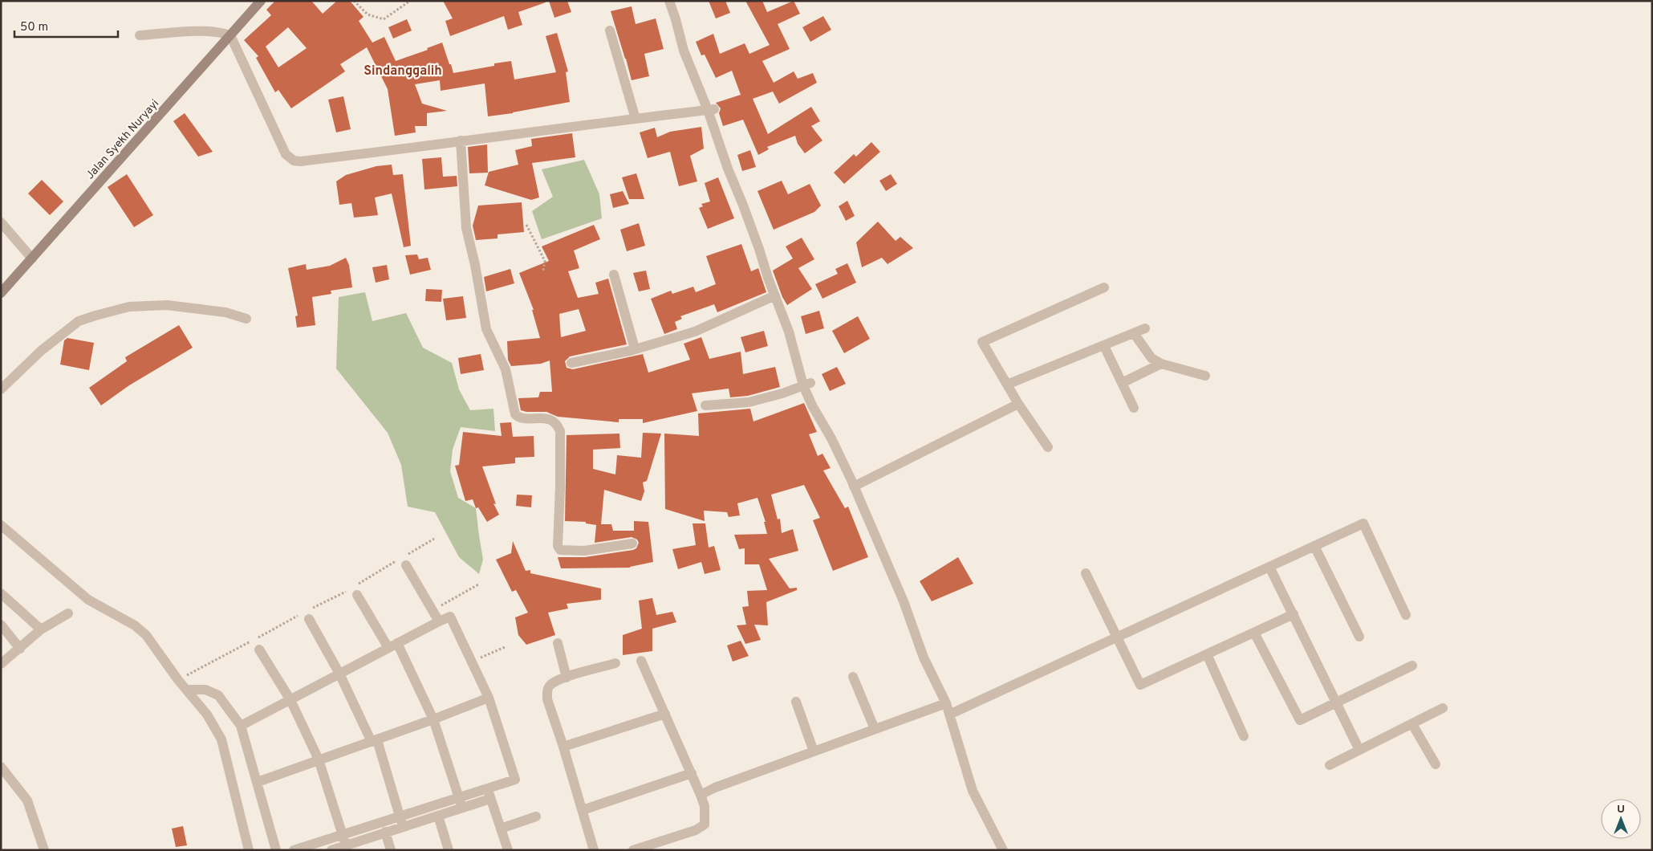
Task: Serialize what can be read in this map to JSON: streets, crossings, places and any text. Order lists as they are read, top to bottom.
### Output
{
  "streets": {
    "main road": ["Jalan Syekh Nuryayi"]
  },
  "districts": ["Sindanggalih"],
  "scale_bar": "50 m",
  "north": "top"
}
